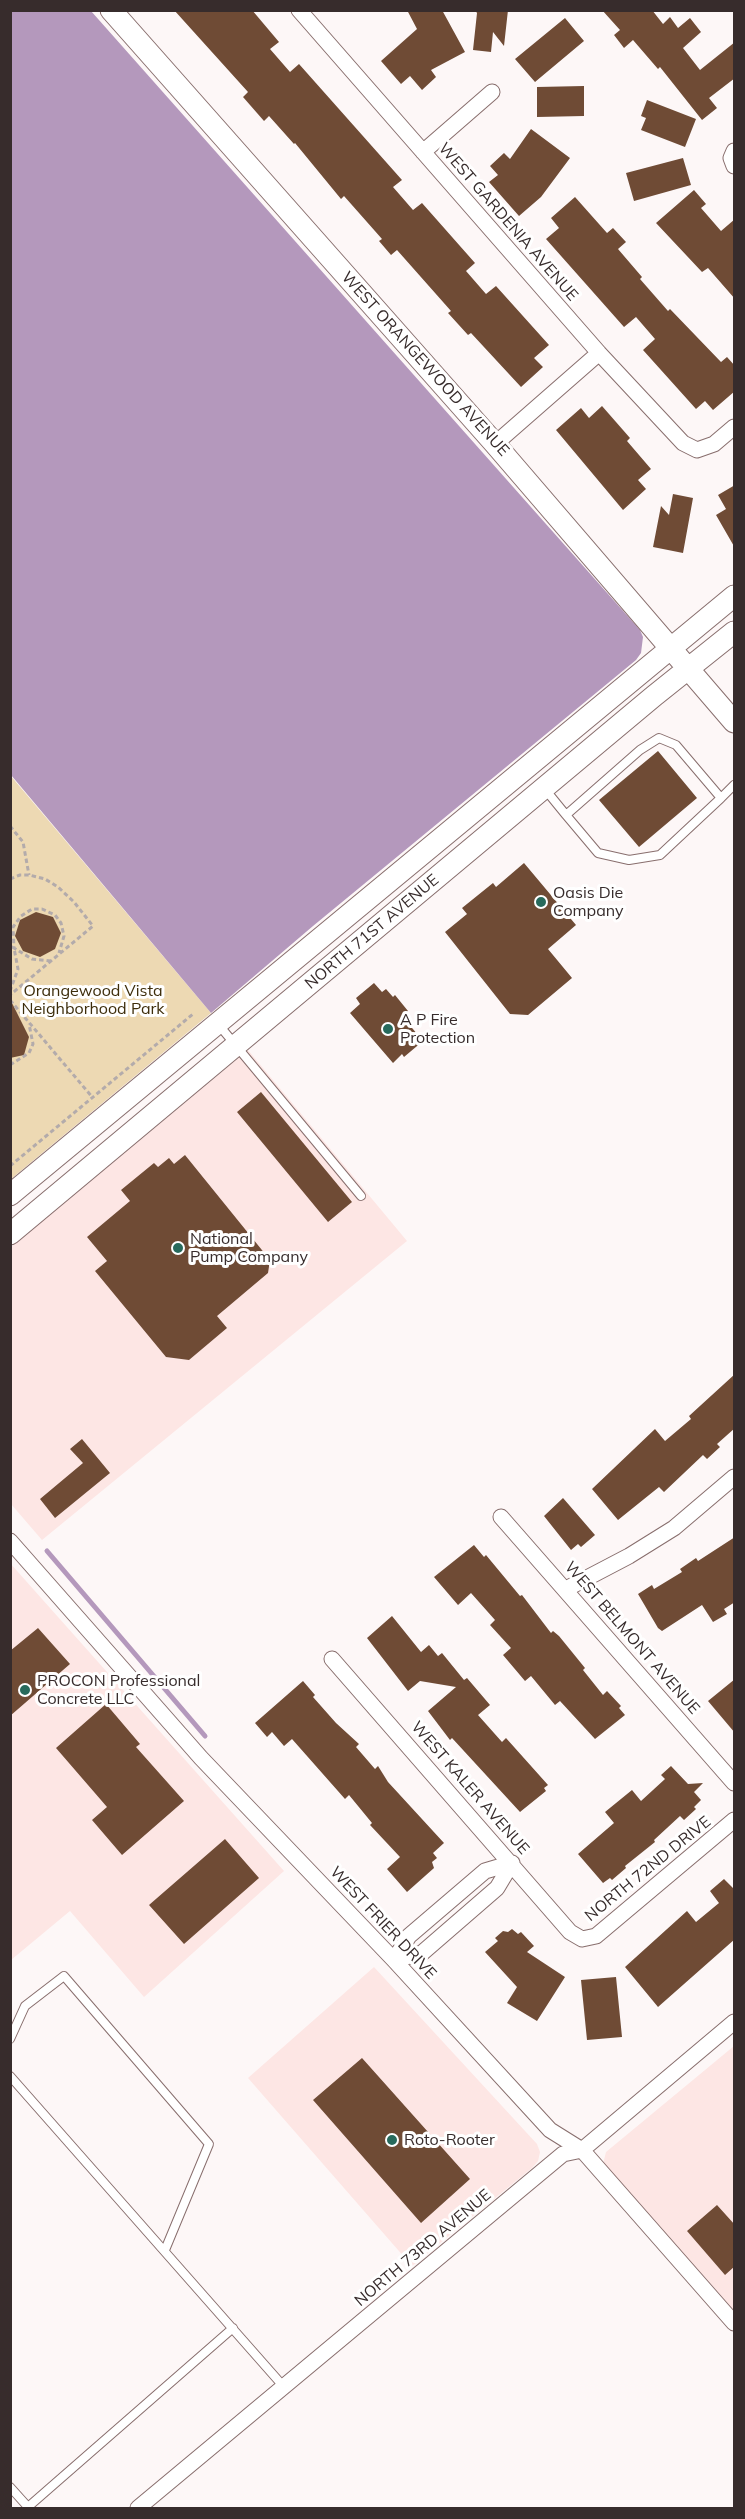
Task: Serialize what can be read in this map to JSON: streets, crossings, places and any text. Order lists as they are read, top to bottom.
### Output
{
  "streets": {
    "street": [
      "WEST GARDENIA AVENUE",
      "WEST ORANGEWOOD AVENUE",
      "NORTH 71ST AVENUE",
      "WEST BELMONT AVENUE",
      "WEST KALER AVENUE",
      "NORTH 72ND DRIVE",
      "WEST FRIER DRIVE",
      "NORTH 73RD AVENUE"
    ]
  },
  "crossings": [
    ["WEST ORANGEWOOD AVENUE", "NORTH 71ST AVENUE"],
    ["WEST KALER AVENUE", "NORTH 72ND DRIVE"],
    ["WEST FRIER DRIVE", "NORTH 73RD AVENUE"]
  ],
  "parks": ["Orangewood Vista Neighborhood Park"],
  "places": [
    "Oasis Die Company",
    "A P Fire Protection",
    "National Pump Company",
    "PROCON Professional Concrete LLC",
    "Roto-Rooter"
  ]
}
